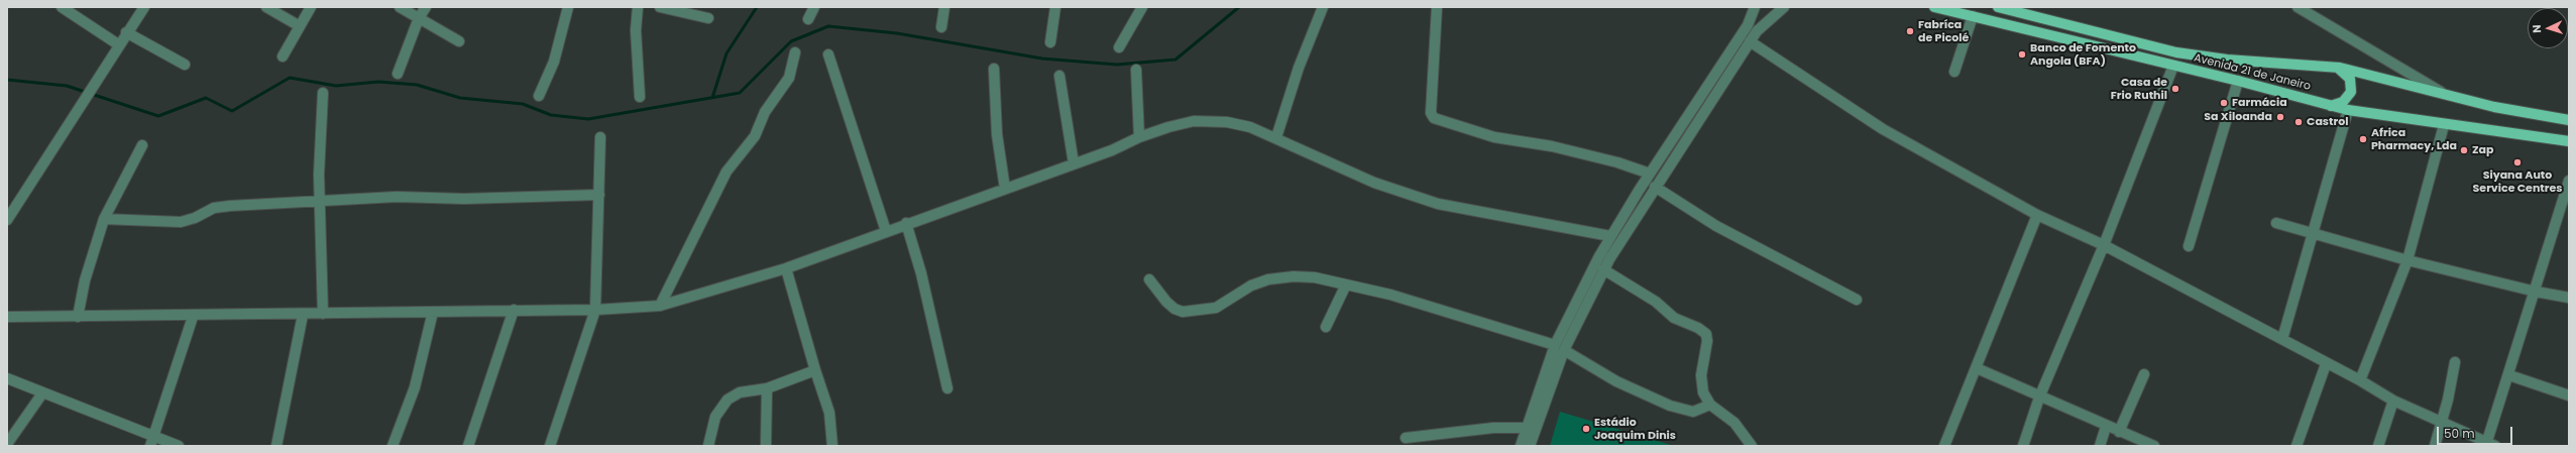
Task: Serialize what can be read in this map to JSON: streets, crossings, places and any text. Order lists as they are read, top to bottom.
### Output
{
  "streets": {
    "main road": ["Avenida 21 de Janeiro"]
  },
  "places": [
    "Fabríca de Picolé",
    "Banco de Fomento Angola (BFA)",
    "Casa de Frio Ruthil",
    "Farmácia",
    "Sa Xiloanda",
    "Castrol",
    "Africa Pharmacy, Lda",
    "Zap",
    "Siyana Auto Service Centres",
    "Estádio Joaquim Dinis"
  ],
  "scale_bar": "50 m",
  "north": "left"
}
